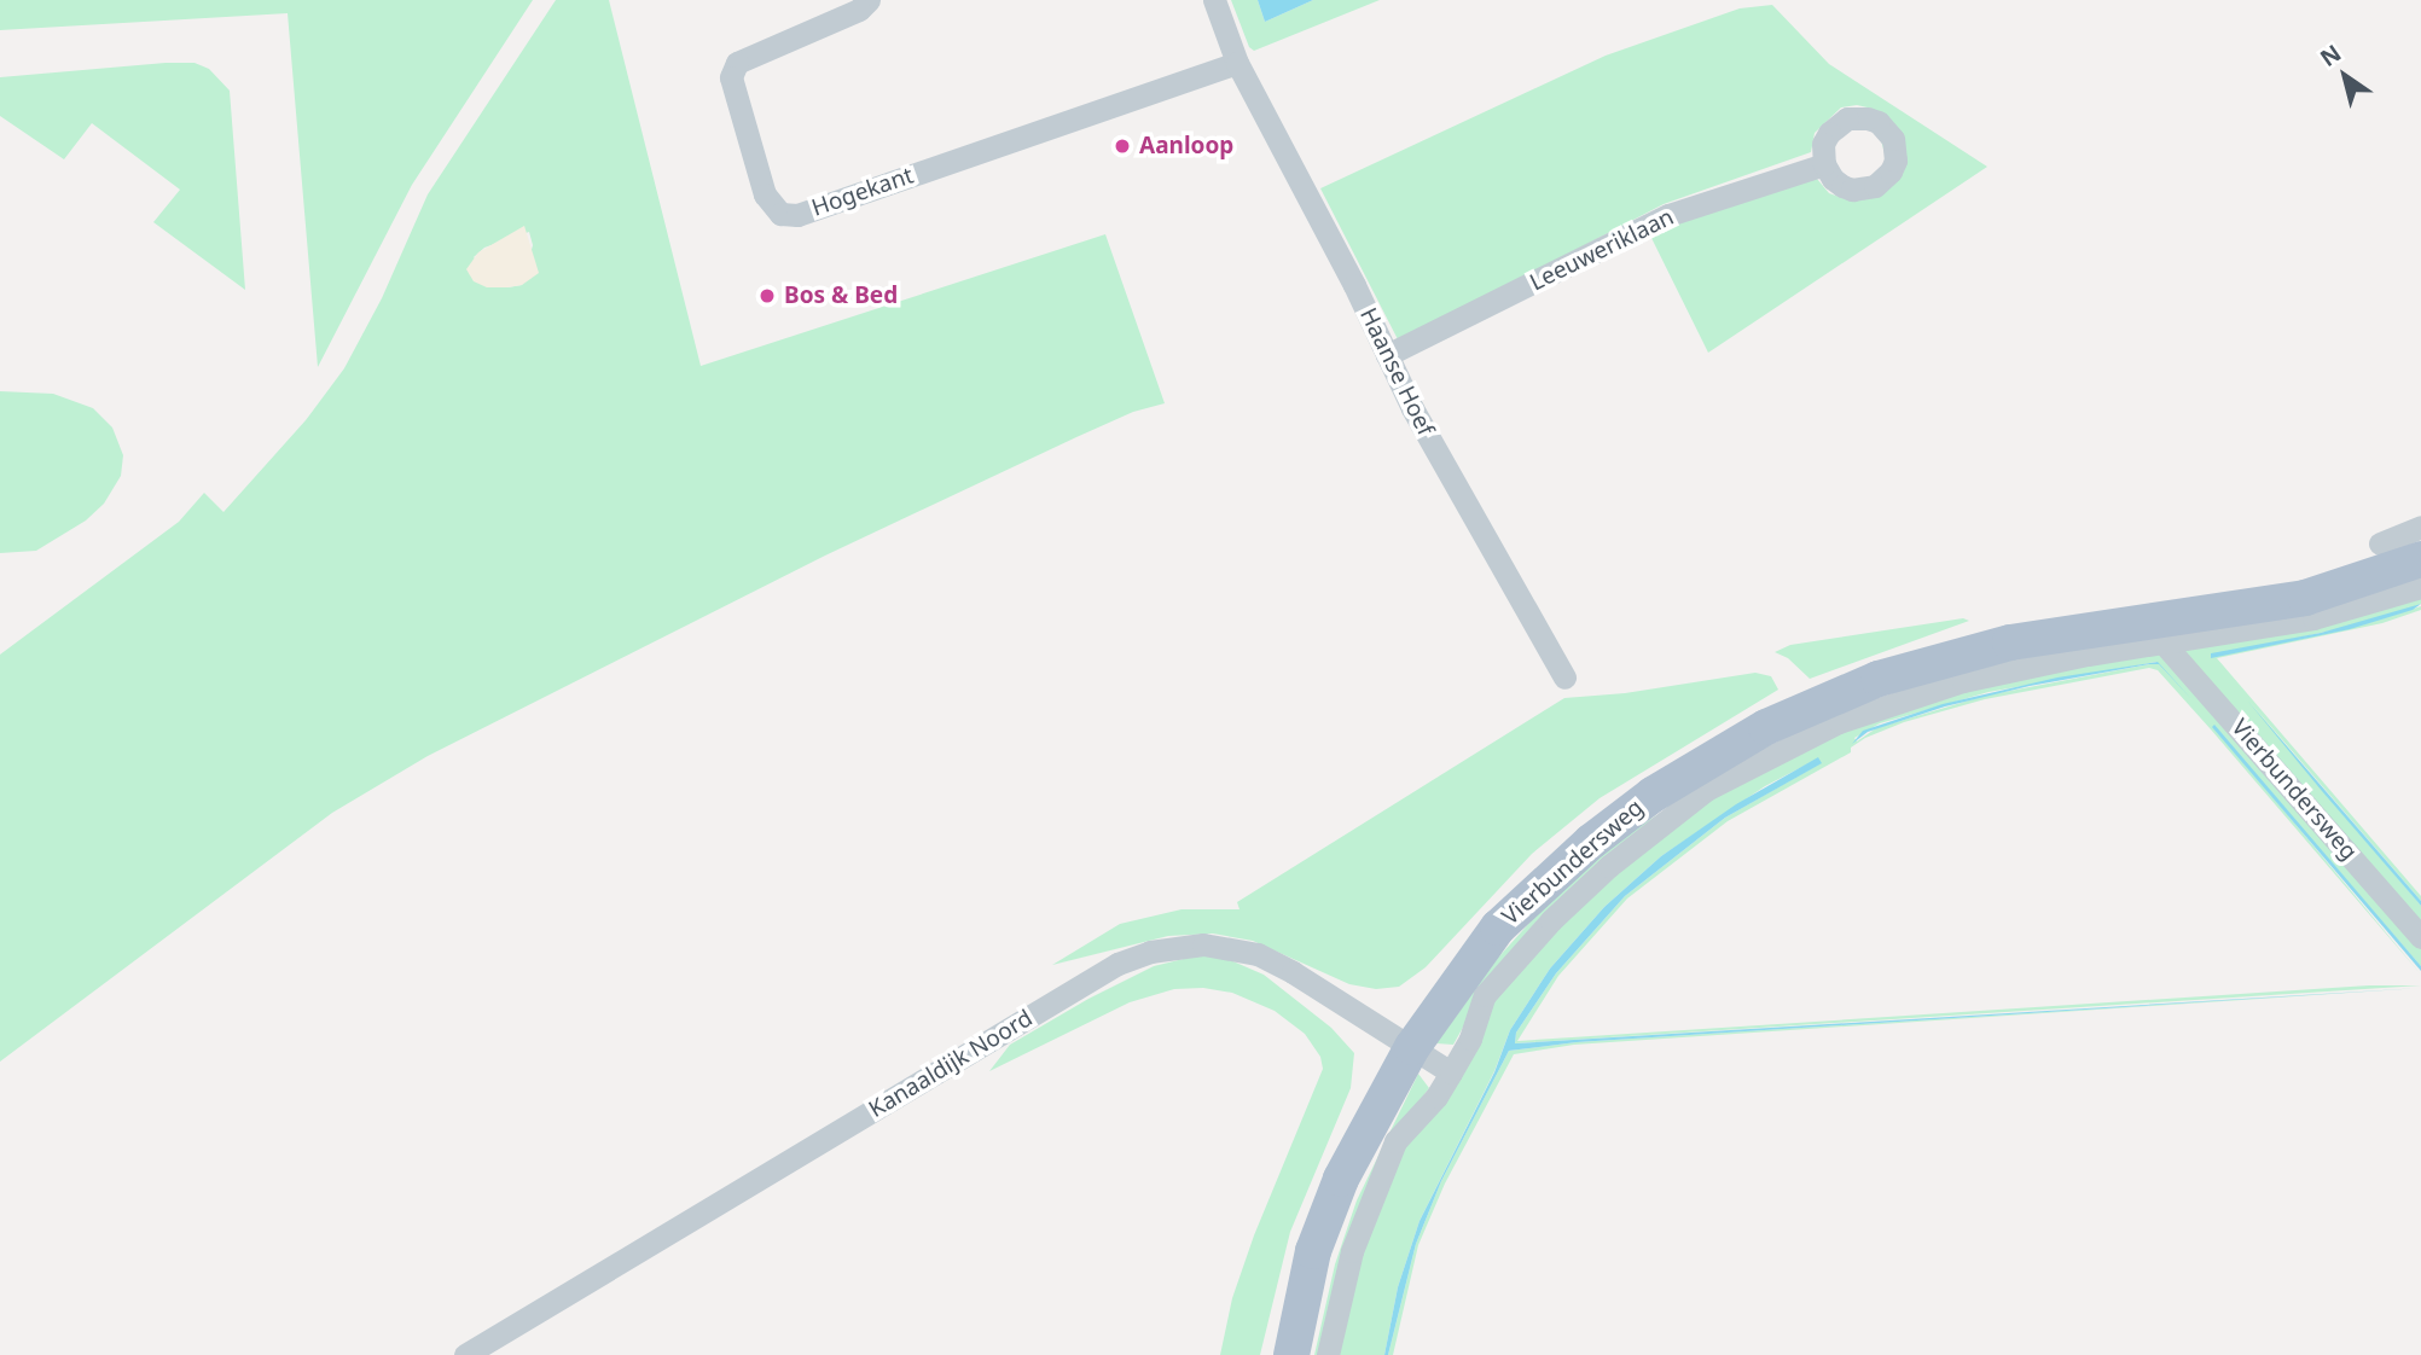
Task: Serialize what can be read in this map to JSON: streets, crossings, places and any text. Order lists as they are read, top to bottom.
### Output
{
  "streets": {
    "main road": ["Vierbundersweg"],
    "street": [
      "Hogekant",
      "Leeuweriklaan",
      "Haanse Hoef",
      "Kanaaldijk Noord"
    ]
  },
  "crossings": [
    ["Hogekant", "Haanse Hoef"],
    ["Leeuweriklaan", "Haanse Hoef"],
    ["Vierbundersweg", "Kanaaldijk Noord"]
  ],
  "places": ["Aanloop", "Bos & Bed"],
  "north": "top left"
}
